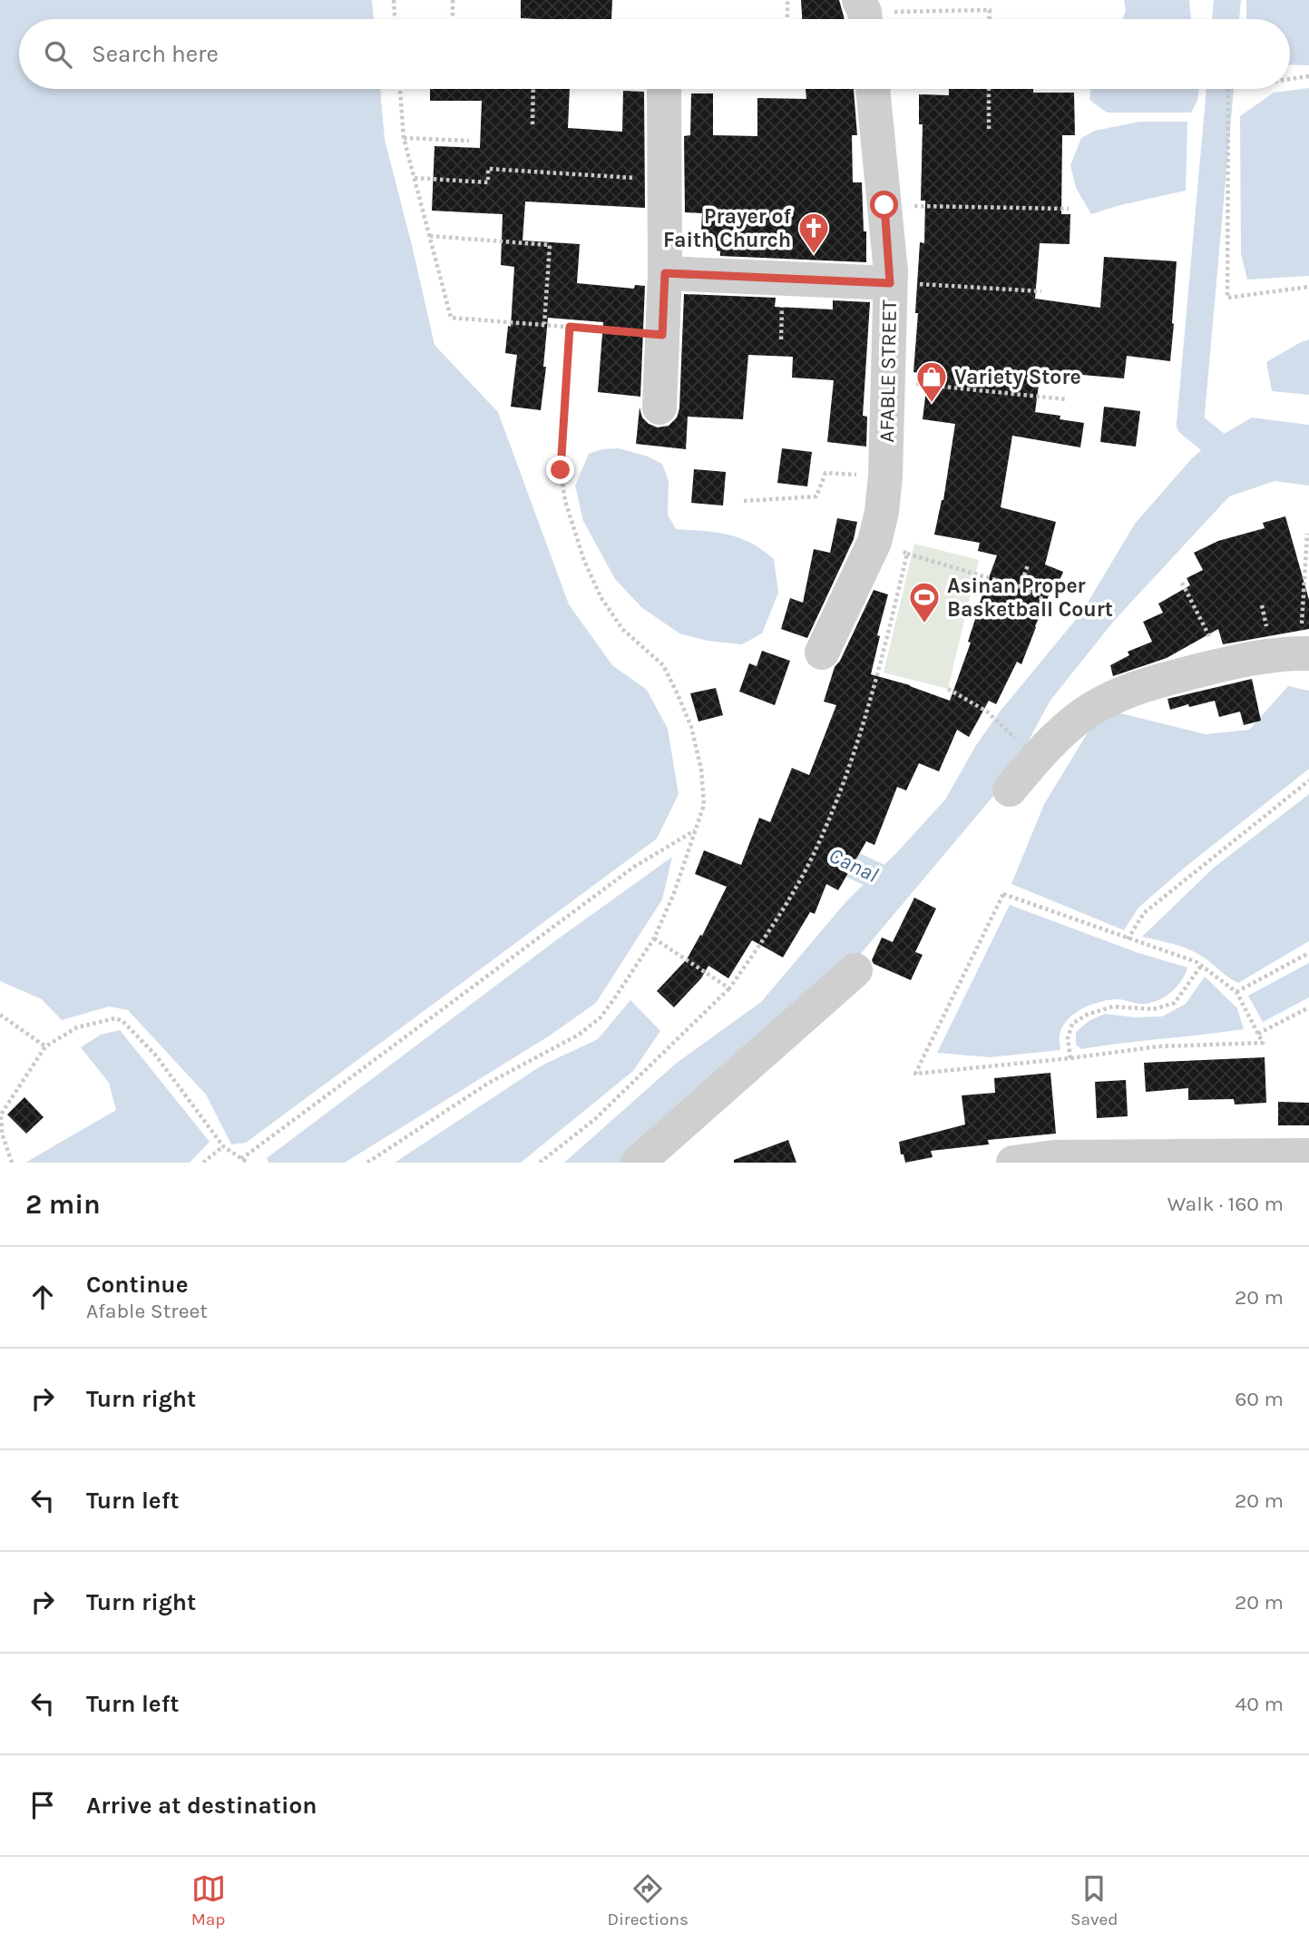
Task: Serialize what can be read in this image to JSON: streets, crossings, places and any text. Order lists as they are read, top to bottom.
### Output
{
  "streets": {
    "street": ["AFABLE STREET"]
  },
  "water": ["Canal"],
  "places": {
    "church": ["Prayer of Faith Church"],
    "shop": ["Variety Store"],
    "sports": ["Asinan Proper Basketball Court"]
  },
  "page": {
    "search": "Search here",
    "heading": ["2 min", "Walk · 160 m"],
    "list": [
      ["Continue", "Afable Street", "20 m"],
      ["Turn right", "60 m"],
      ["Turn left", "20 m"],
      ["Turn right", "20 m"],
      ["Turn left", "40 m"],
      "Arrive at destination"
    ],
    "nav": ["Map", "Directions", "Saved"]
  }
}
